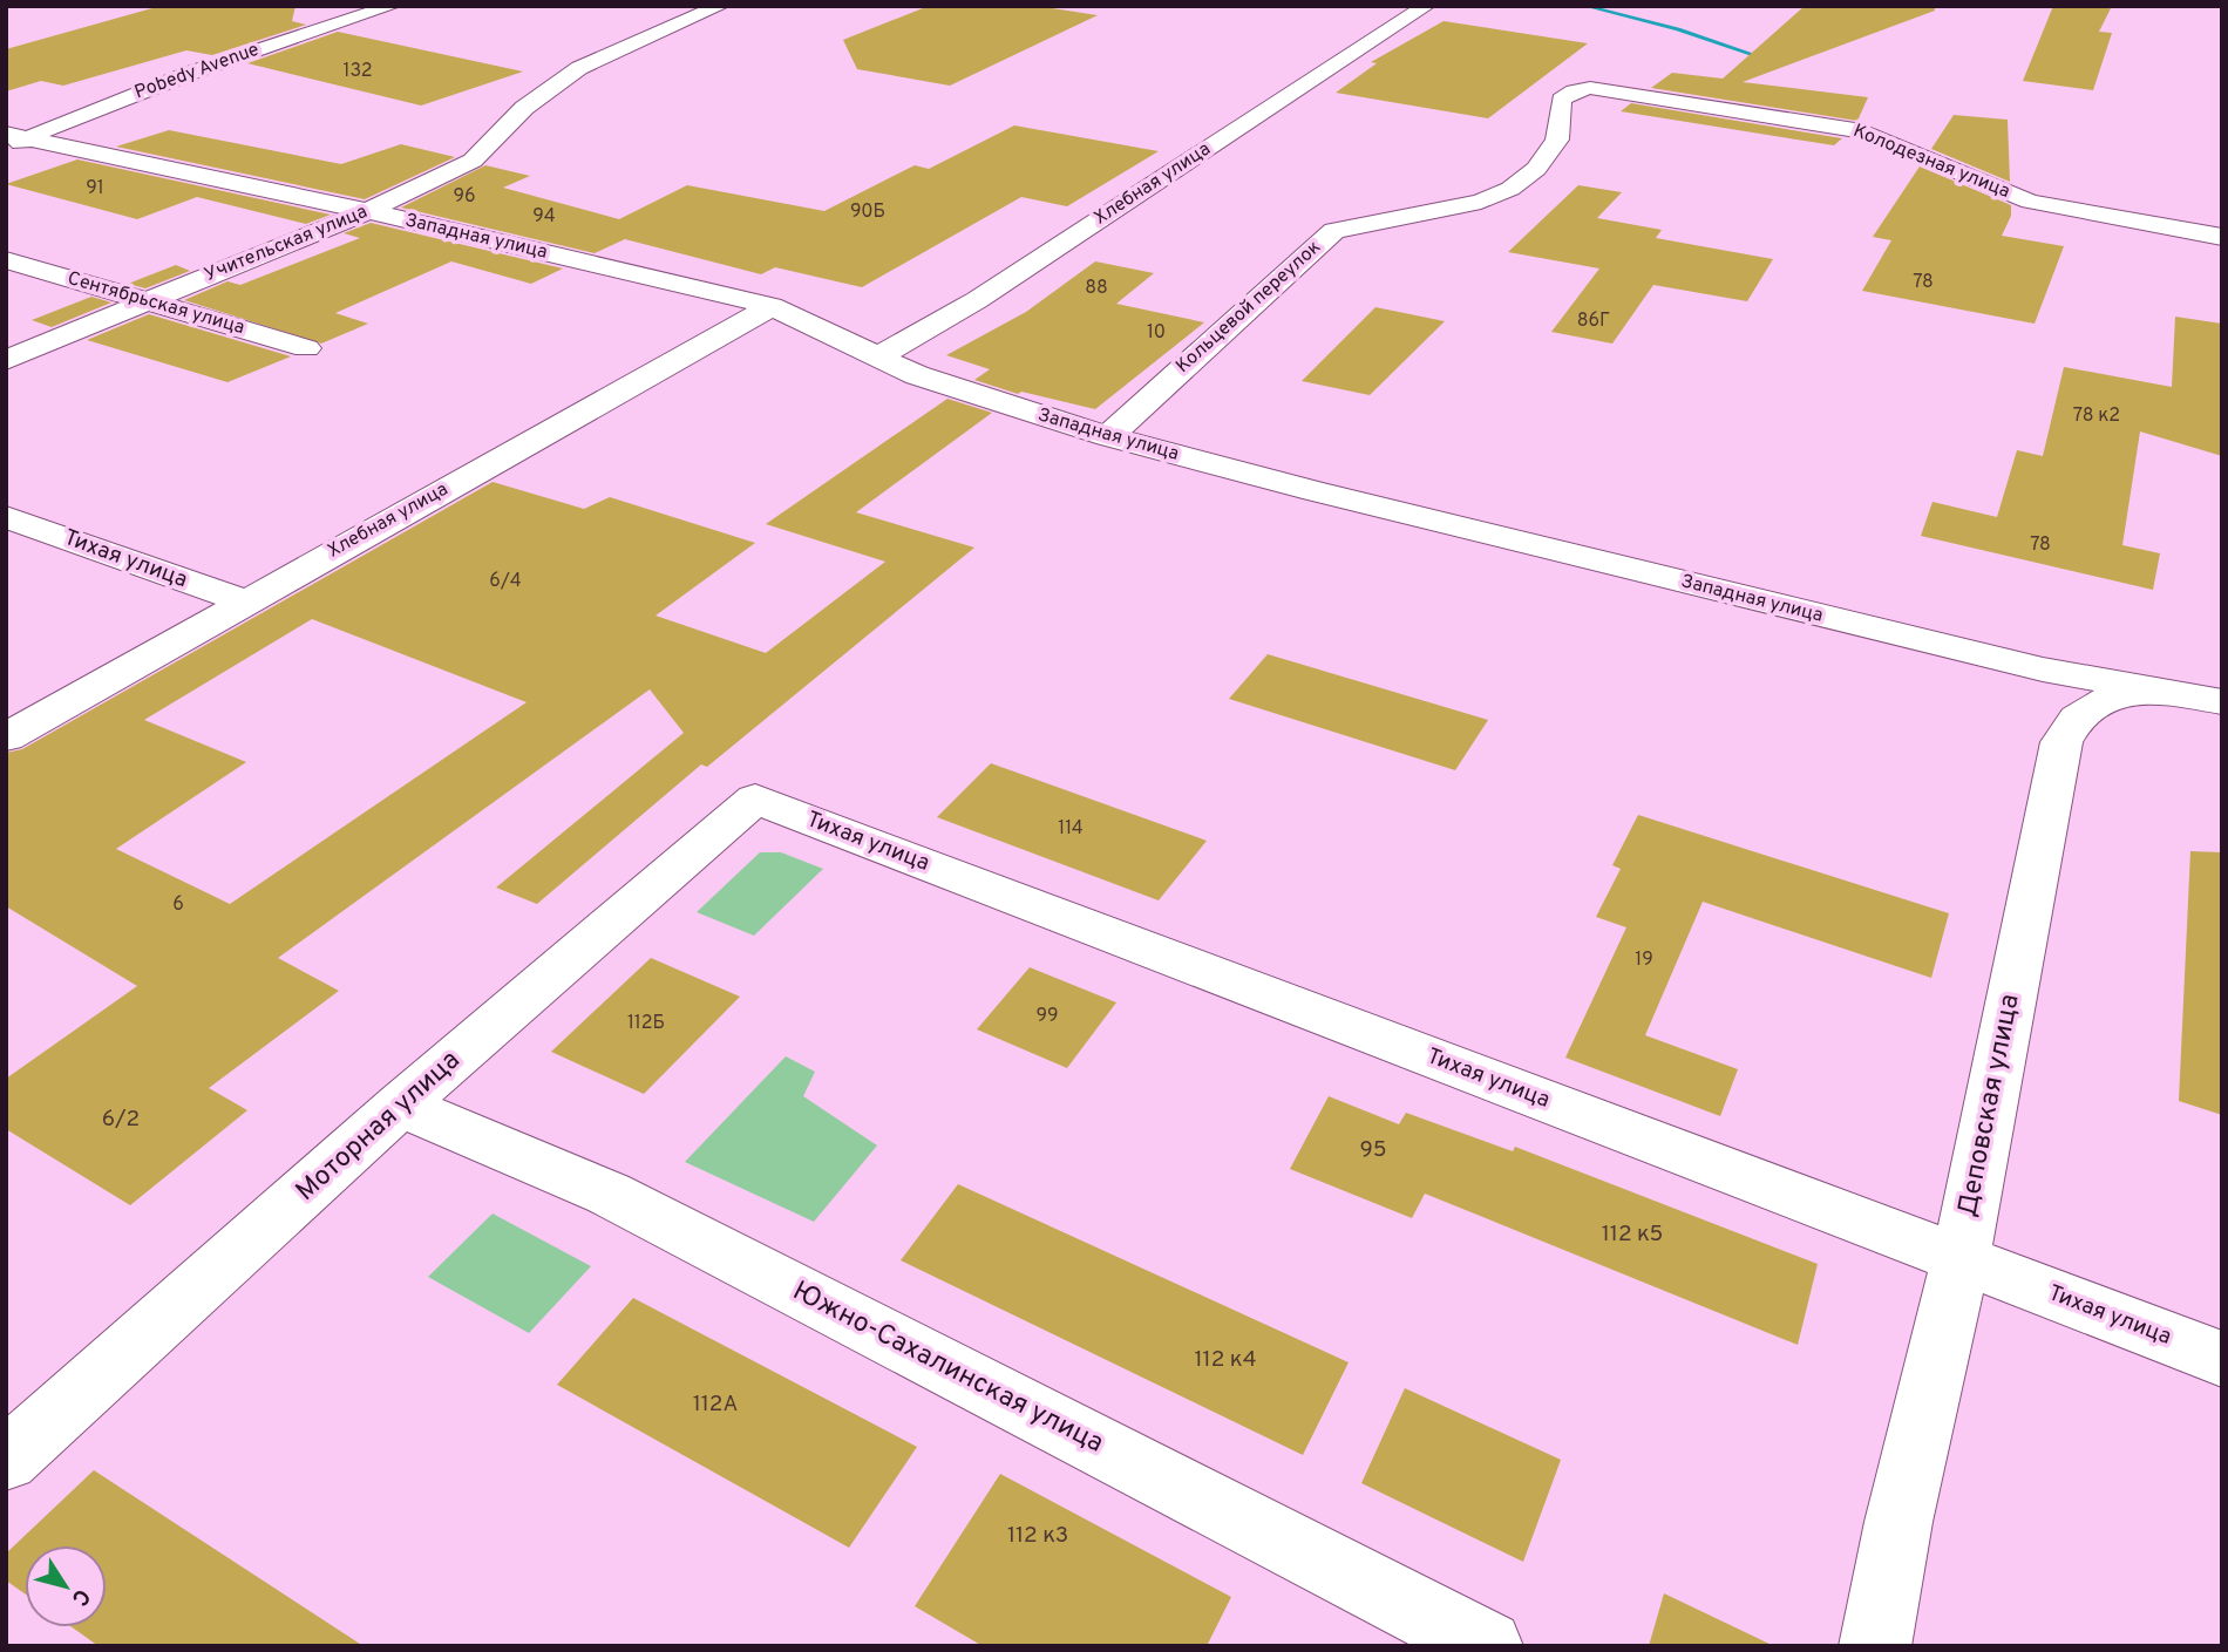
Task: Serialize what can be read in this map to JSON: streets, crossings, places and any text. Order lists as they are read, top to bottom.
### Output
{
  "streets": {
    "street": [
      "Pobedy Avenue",
      "Колодезная улица",
      "Хлебная улица",
      "Западная улица",
      "Учительская улица",
      "Сентябрьская улица",
      "Кольцевой переулок",
      "Тихая улица",
      "Деповская улица",
      "Моторная улица",
      "Южно-Сахалинская улица"
    ]
  },
  "crossings": [
    ["Pobedy Avenue", "Западная улица"],
    ["Колодезная улица", "Кольцевой переулок"],
    ["Хлебная улица", "Западная улица"],
    ["Хлебная улица", "Тихая улица"],
    ["Западная улица", "Учительская улица"],
    ["Западная улица", "Кольцевой переулок"],
    ["Западная улица", "Деповская улица"],
    ["Учительская улица", "Сентябрьская улица"],
    ["Тихая улица", "Деповская улица"],
    ["Тихая улица", "Моторная улица"],
    ["Моторная улица", "Южно-Сахалинская улица"]
  ],
  "house_numbers": [
    "132",
    "91",
    "96",
    "90Б",
    "94",
    "78",
    "88",
    "86Г",
    "10",
    "78 к2",
    "78",
    "6/4",
    "114",
    "6",
    "19",
    "99",
    "112Б",
    "6/2",
    "95",
    "112 к5",
    "112 к4",
    "112А",
    "112 к3"
  ],
  "north": "bottom right"
}
